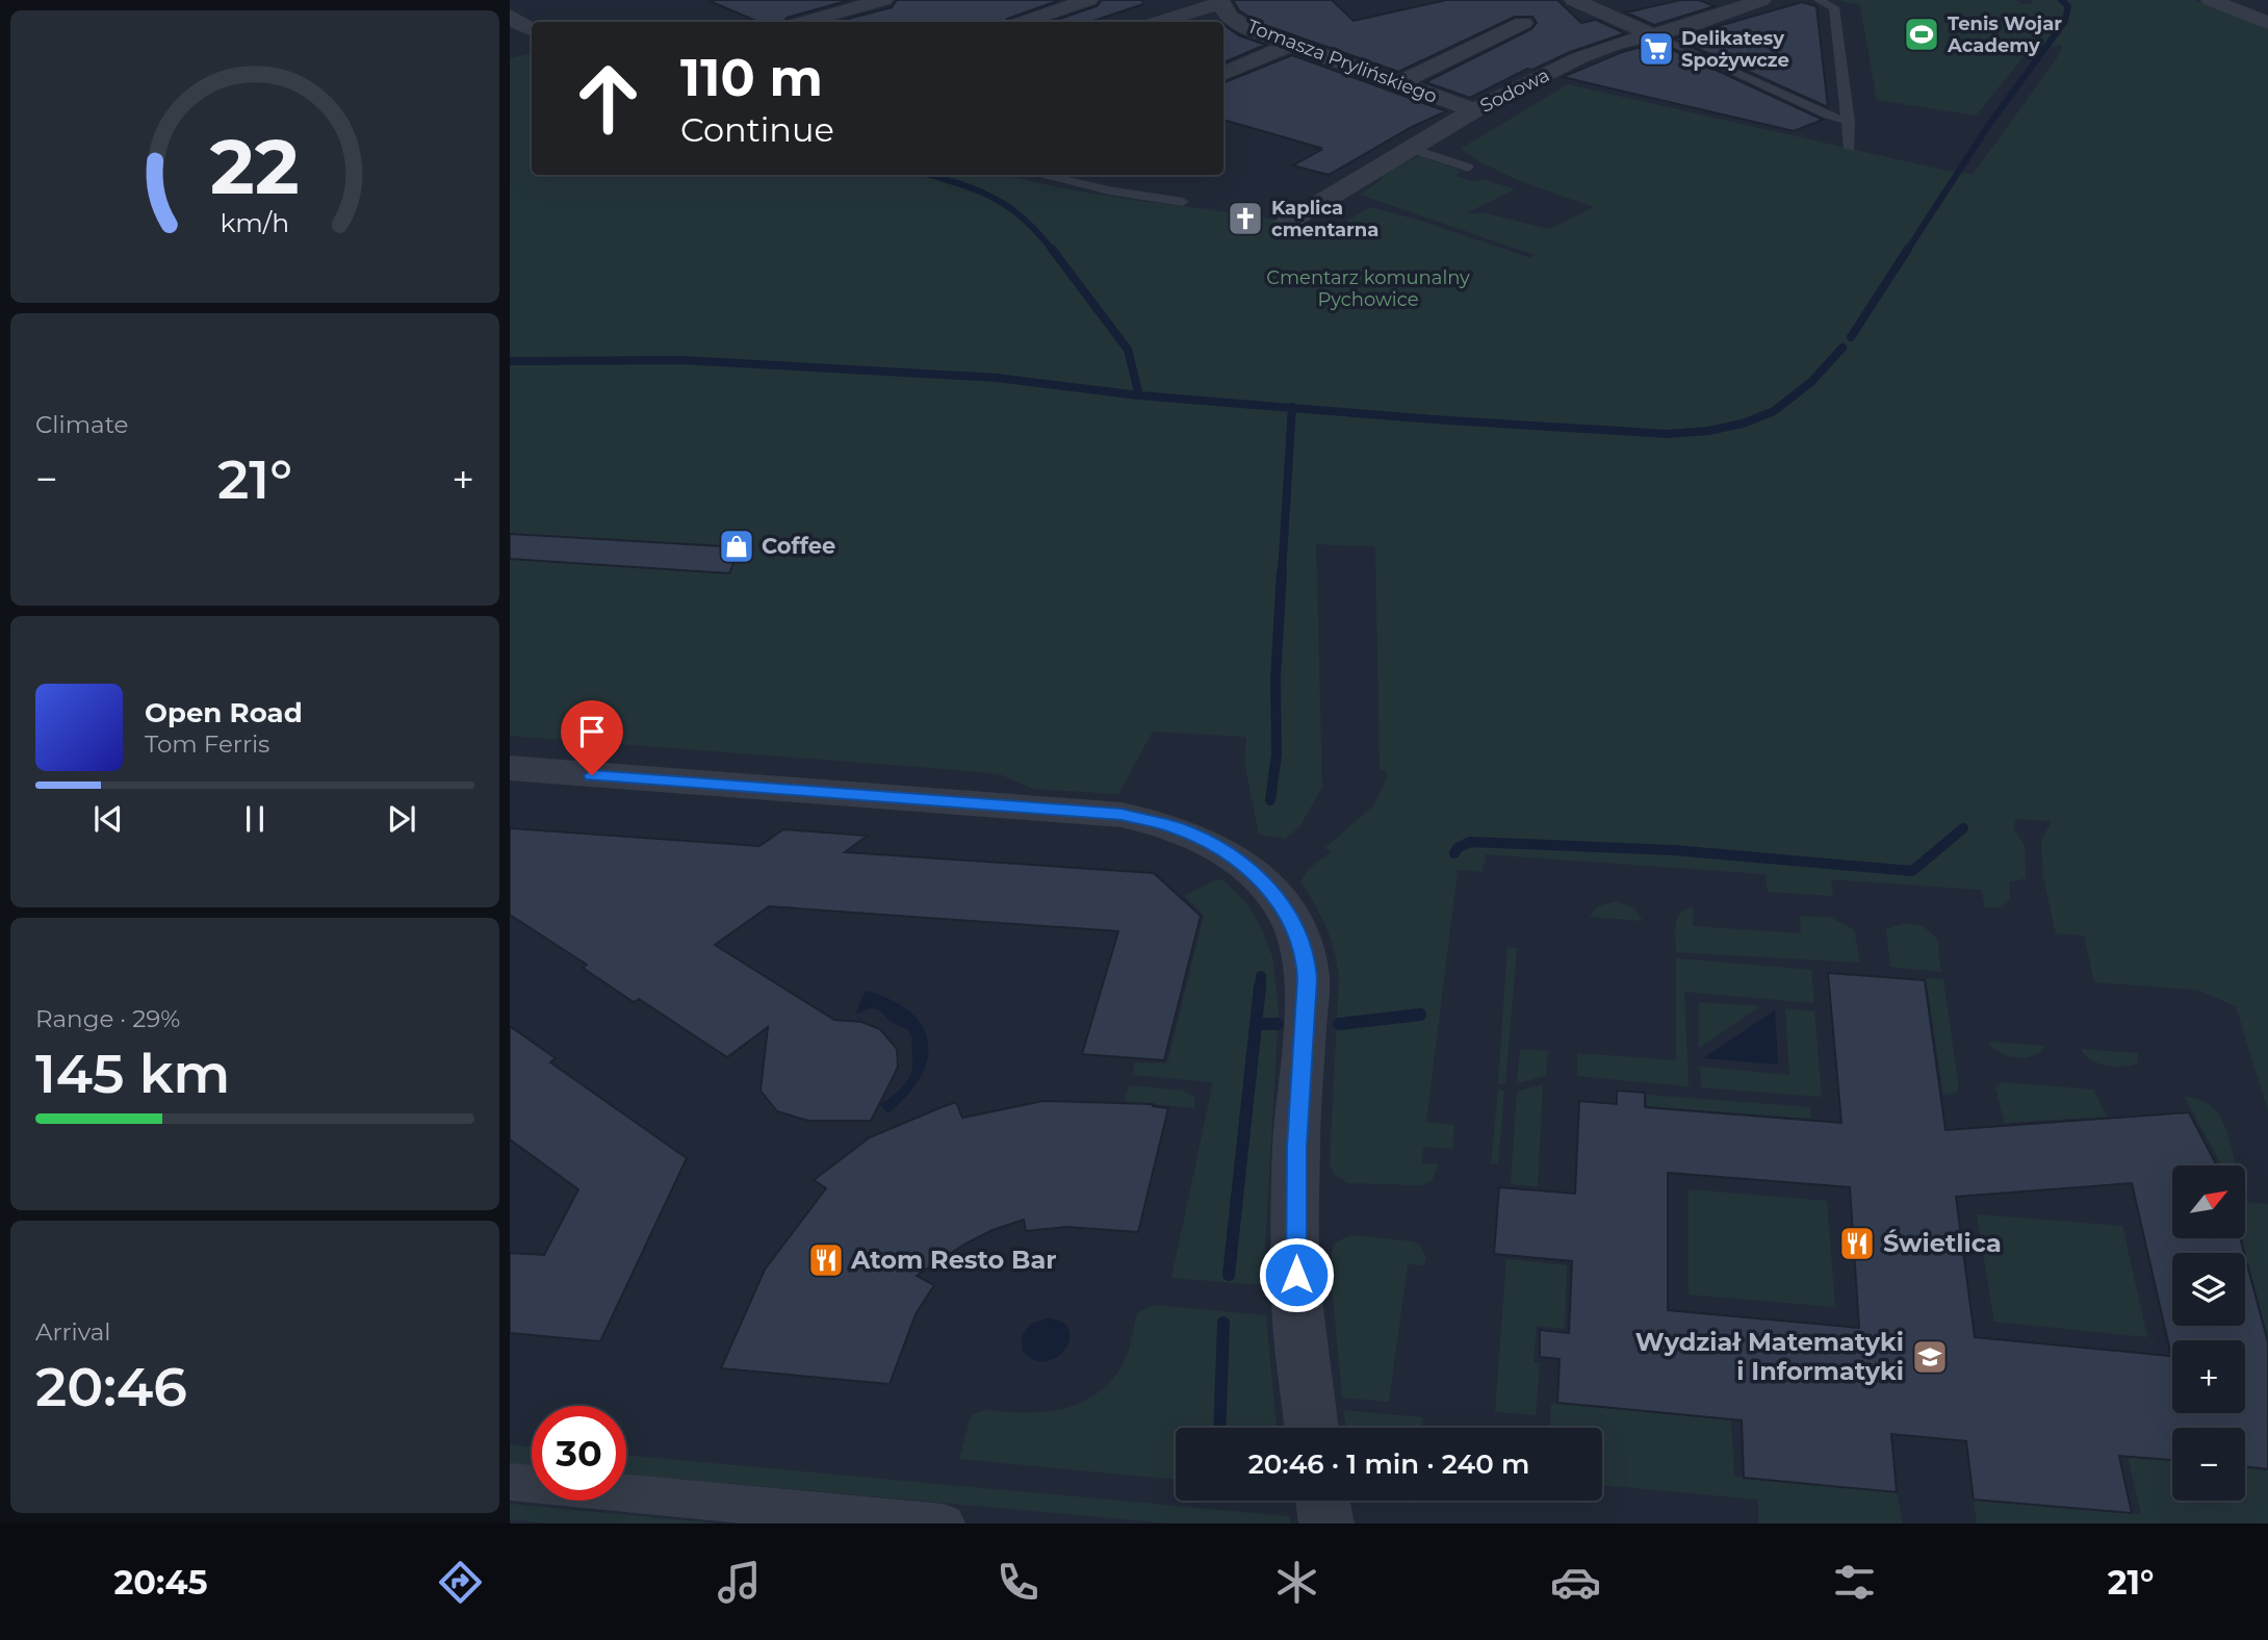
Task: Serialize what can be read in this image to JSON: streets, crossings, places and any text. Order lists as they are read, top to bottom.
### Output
{
  "streets": {
    "street": ["Tomasza Prylińskiego", "Sodowa"]
  },
  "crossings": [
    ["Tomasza Prylińskiego", "Sodowa"]
  ],
  "parks": ["Cmentarz komunalny Pychowice"],
  "places": {
    "sports": ["Tenis Wojar Academy"],
    "supermarket": ["Delikatesy Spożywcze"],
    "church": ["Kaplica cmentarna"],
    "shop": ["Coffee"],
    "restaurant": ["Świetlica", "Atom Resto Bar"],
    "school or university": ["Wydział Matematyki i Informatyki"]
  },
  "north": "top right",
  "page": {
    "turn": ["110 m", "Continue"],
    "tile": [
      "Climate",
      ["Range · 29%", "145 km"],
      ["Arrival", "20:46"]
    ],
    "heat": ["−", "21°", "+"],
    "song": ["Open Road", "Tom Ferris"],
    "map_buttons": ["+", "−"],
    "limit": "30",
    "trip": "20:46 · 1 min · 240 m",
    "tabs": ["20:45", "21°"],
    "gauge": ["22", "km/h"]
  }
}
